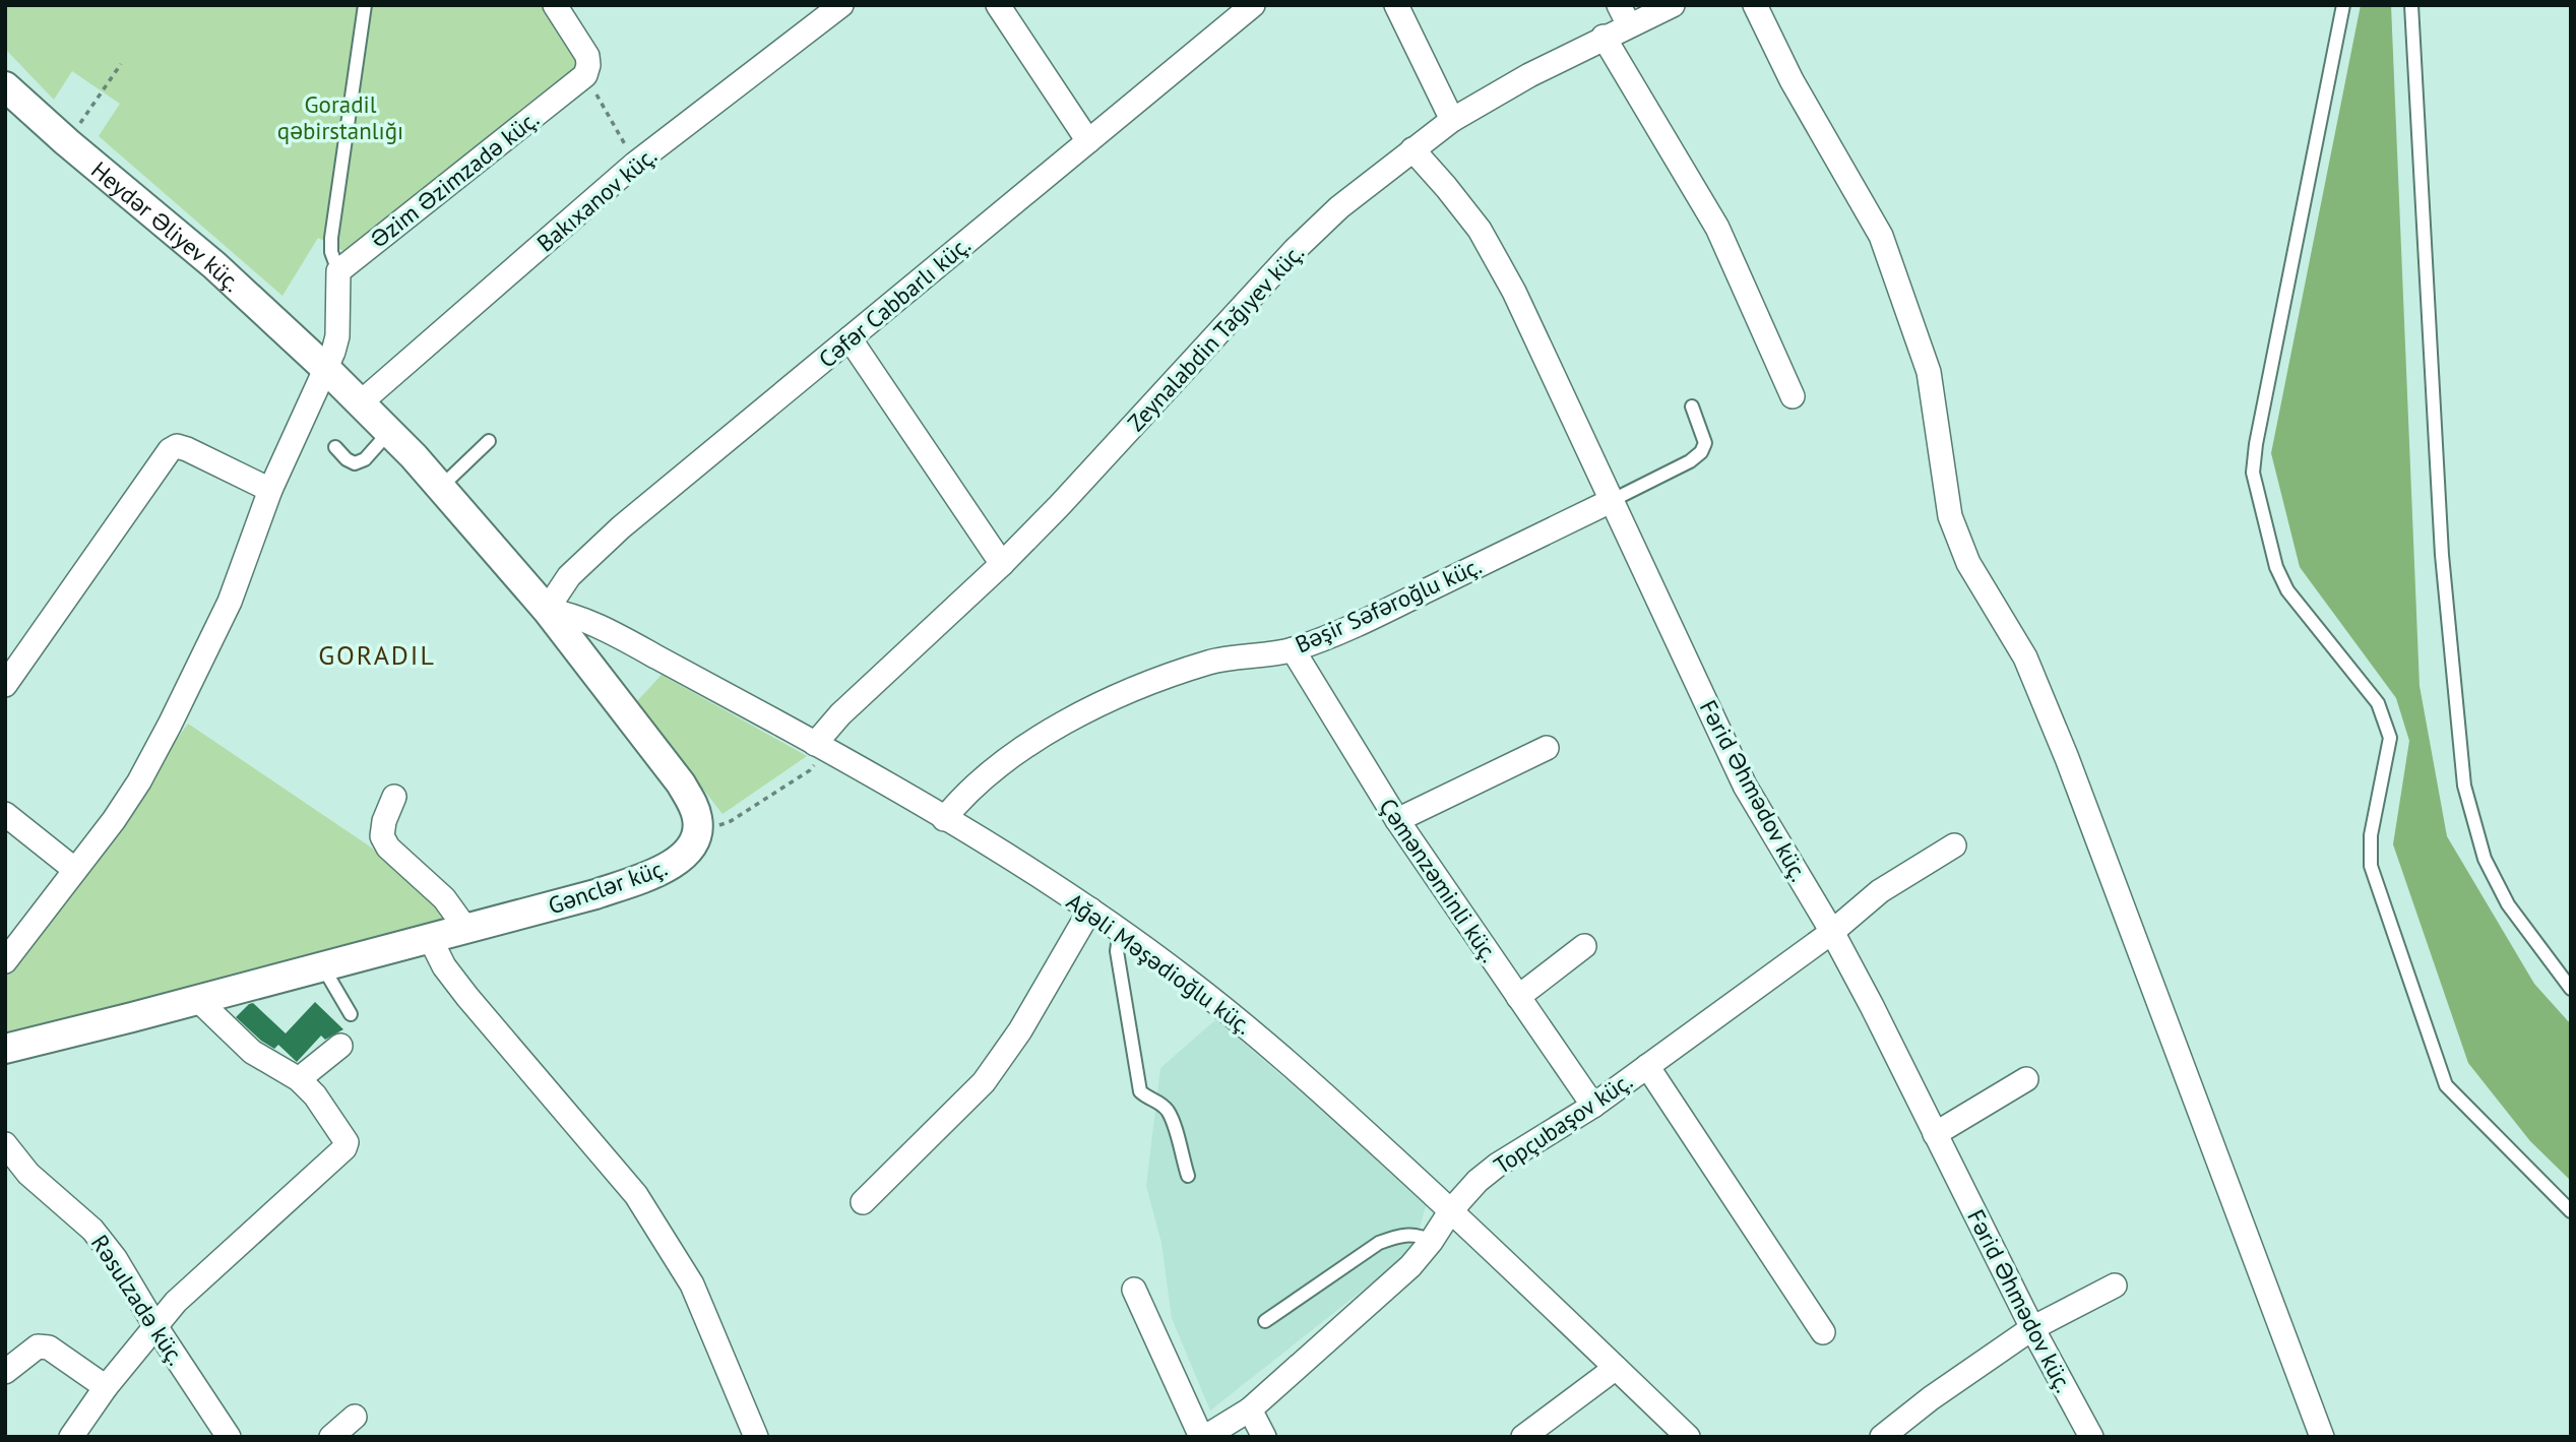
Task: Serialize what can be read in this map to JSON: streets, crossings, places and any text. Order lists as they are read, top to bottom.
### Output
{
  "streets": {
    "street": [
      "Əzim Əzimzadə küç.",
      "Bakıxanov küç.",
      "Heydər Əliyev küç.",
      "Cəfər Cabbarlı küç.",
      "Zeynalabdin Tağıyev küç.",
      "Bəşir Səfəroğlu küç.",
      "Fərid Əhmədov küç.",
      "Çəmənzəminli küç.",
      "Gənclər küç.",
      "Ağəli Məşədioğlu küç.",
      "Topçubaşov küç.",
      "Rəsulzadə küç."
    ]
  },
  "crossings": [
    ["Cəfər Cabbarlı küç.", "Ağəli Məşədioğlu küç."],
    ["Zeynalabdin Tağıyev küç.", "Fərid Əhmədov küç."],
    ["Zeynalabdin Tağıyev küç.", "Ağəli Məşədioğlu küç."],
    ["Bəşir Səfəroğlu küç.", "Fərid Əhmədov küç."],
    ["Bəşir Səfəroğlu küç.", "Çəmənzəminli küç."],
    ["Bəşir Səfəroğlu küç.", "Ağəli Məşədioğlu küç."],
    ["Fərid Əhmədov küç.", "Topçubaşov küç."],
    ["Çəmənzəminli küç.", "Topçubaşov küç."],
    ["Ağəli Məşədioğlu küç.", "Topçubaşov küç."]
  ],
  "districts": ["GORADIL"],
  "parks": ["Goradil qəbirstanlığı"]
}
